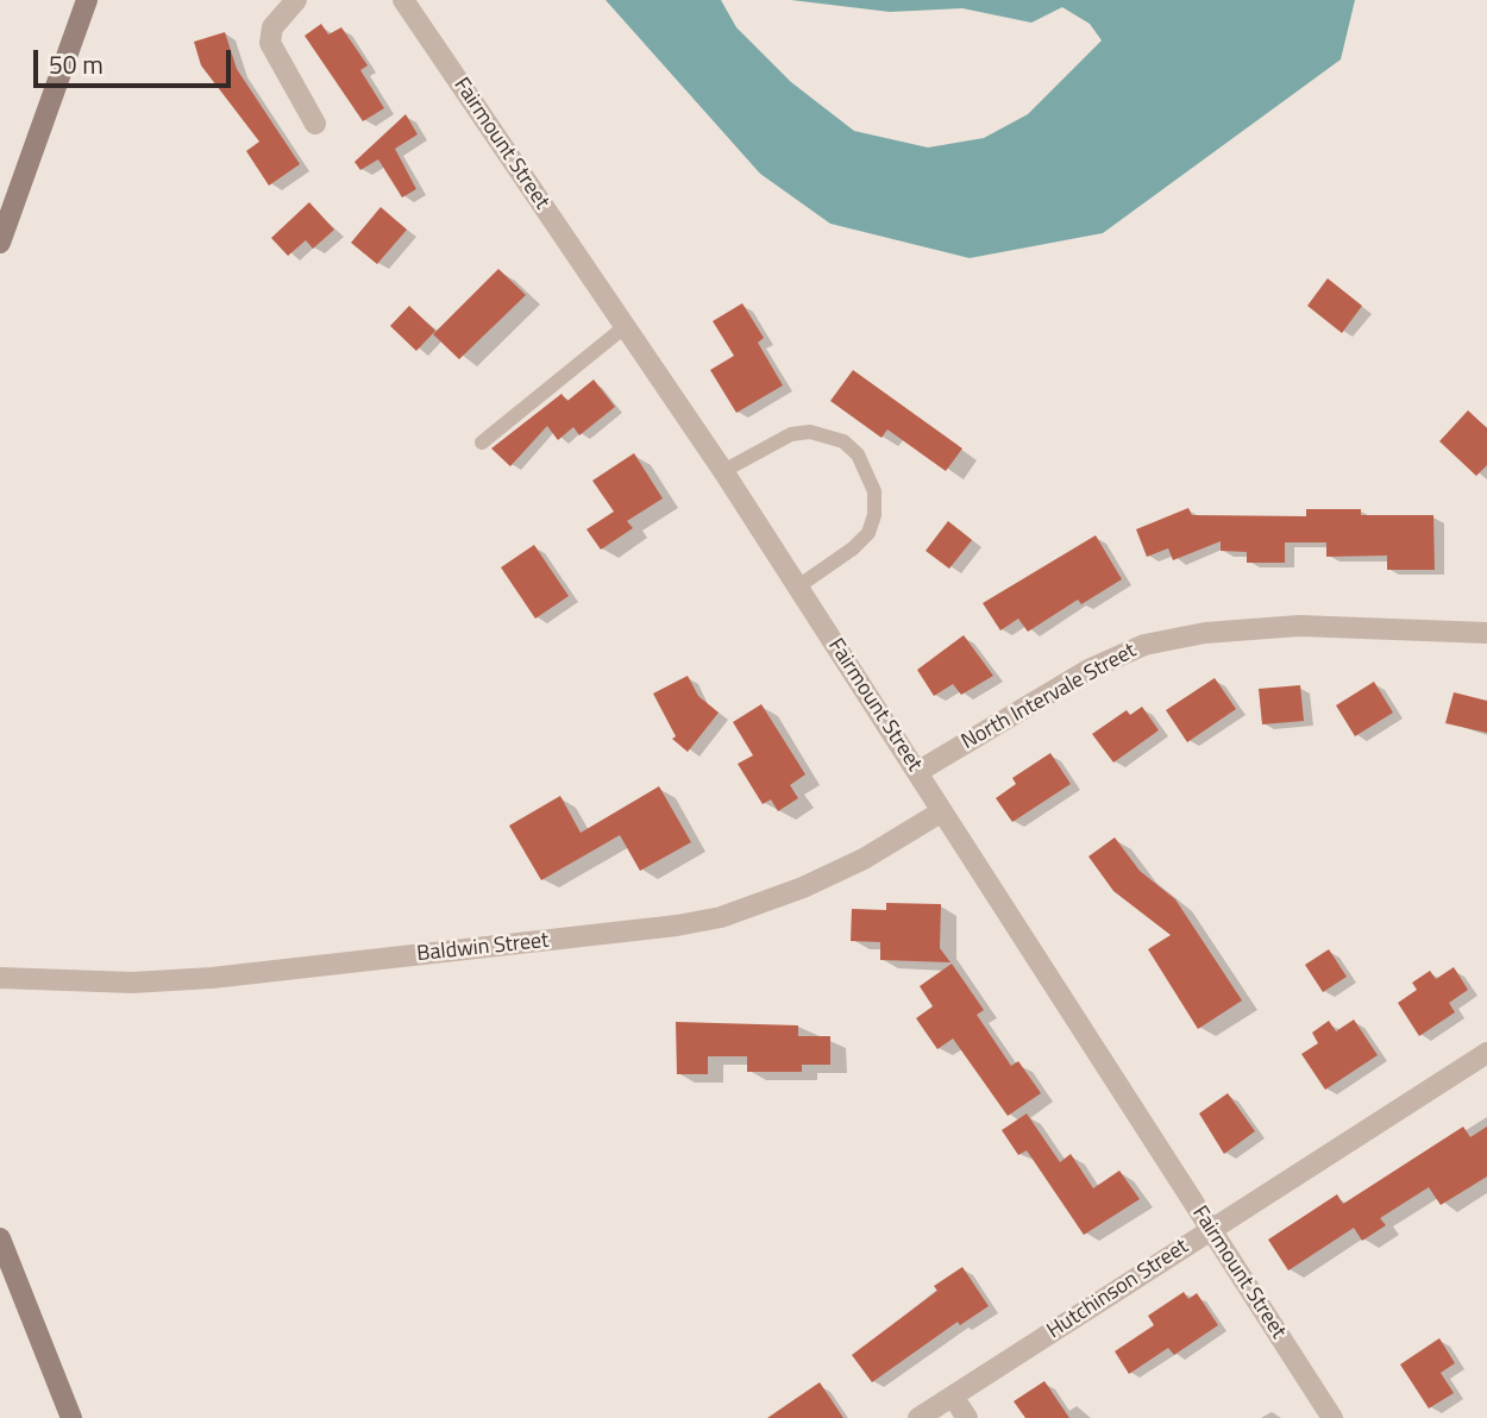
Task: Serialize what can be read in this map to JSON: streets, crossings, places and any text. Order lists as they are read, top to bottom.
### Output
{
  "streets": {
    "street": [
      "Fairmount Street",
      "North Intervale Street",
      "Baldwin Street",
      "Hutchinson Street"
    ]
  },
  "crossings": [
    ["Fairmount Street", "North Intervale Street"],
    ["Fairmount Street", "Baldwin Street"],
    ["Fairmount Street", "Hutchinson Street"]
  ],
  "scale_bar": "50 m"
}
